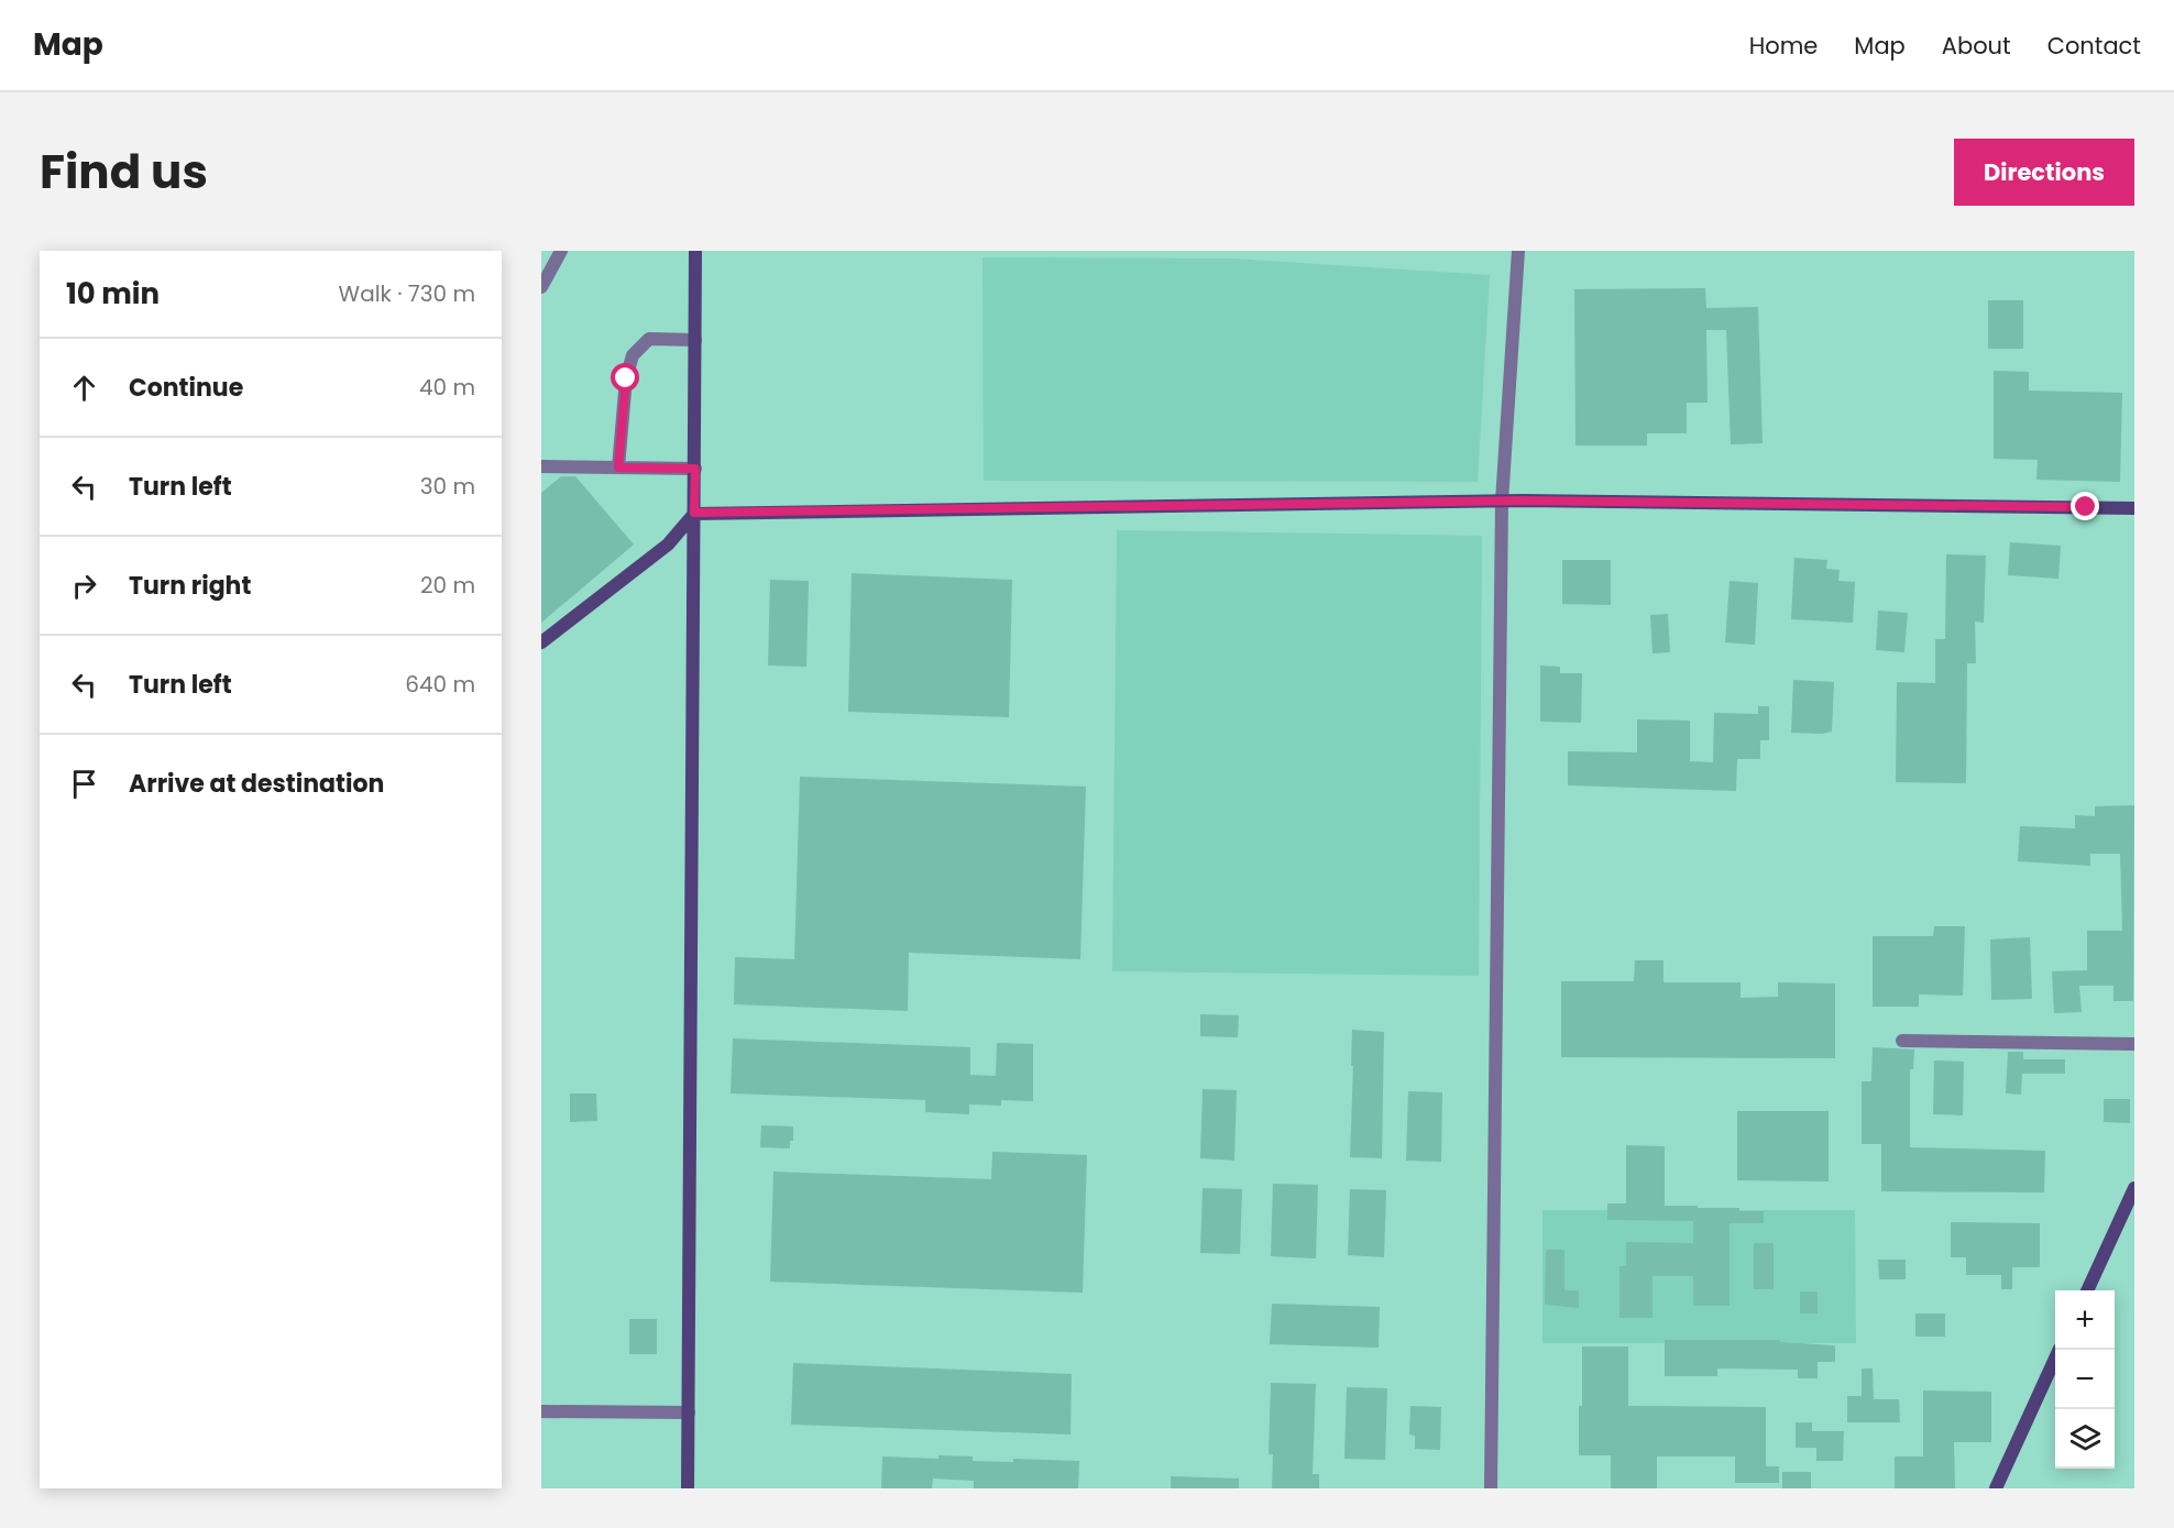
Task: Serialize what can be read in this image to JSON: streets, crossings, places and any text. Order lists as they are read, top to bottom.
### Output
{
  "page": {
    "header": "Map",
    "nav": [
      "Home",
      "Map",
      "About",
      "Contact"
    ],
    "title": "Find us",
    "buttons": "Directions",
    "heading": ["10 min", "Walk · 730 m"],
    "list": [
      ["Continue", "40 m"],
      ["Turn left", "30 m"],
      ["Turn right", "20 m"],
      ["Turn left", "640 m"],
      "Arrive at destination"
    ],
    "map_buttons": ["+", "−"]
  }
}
